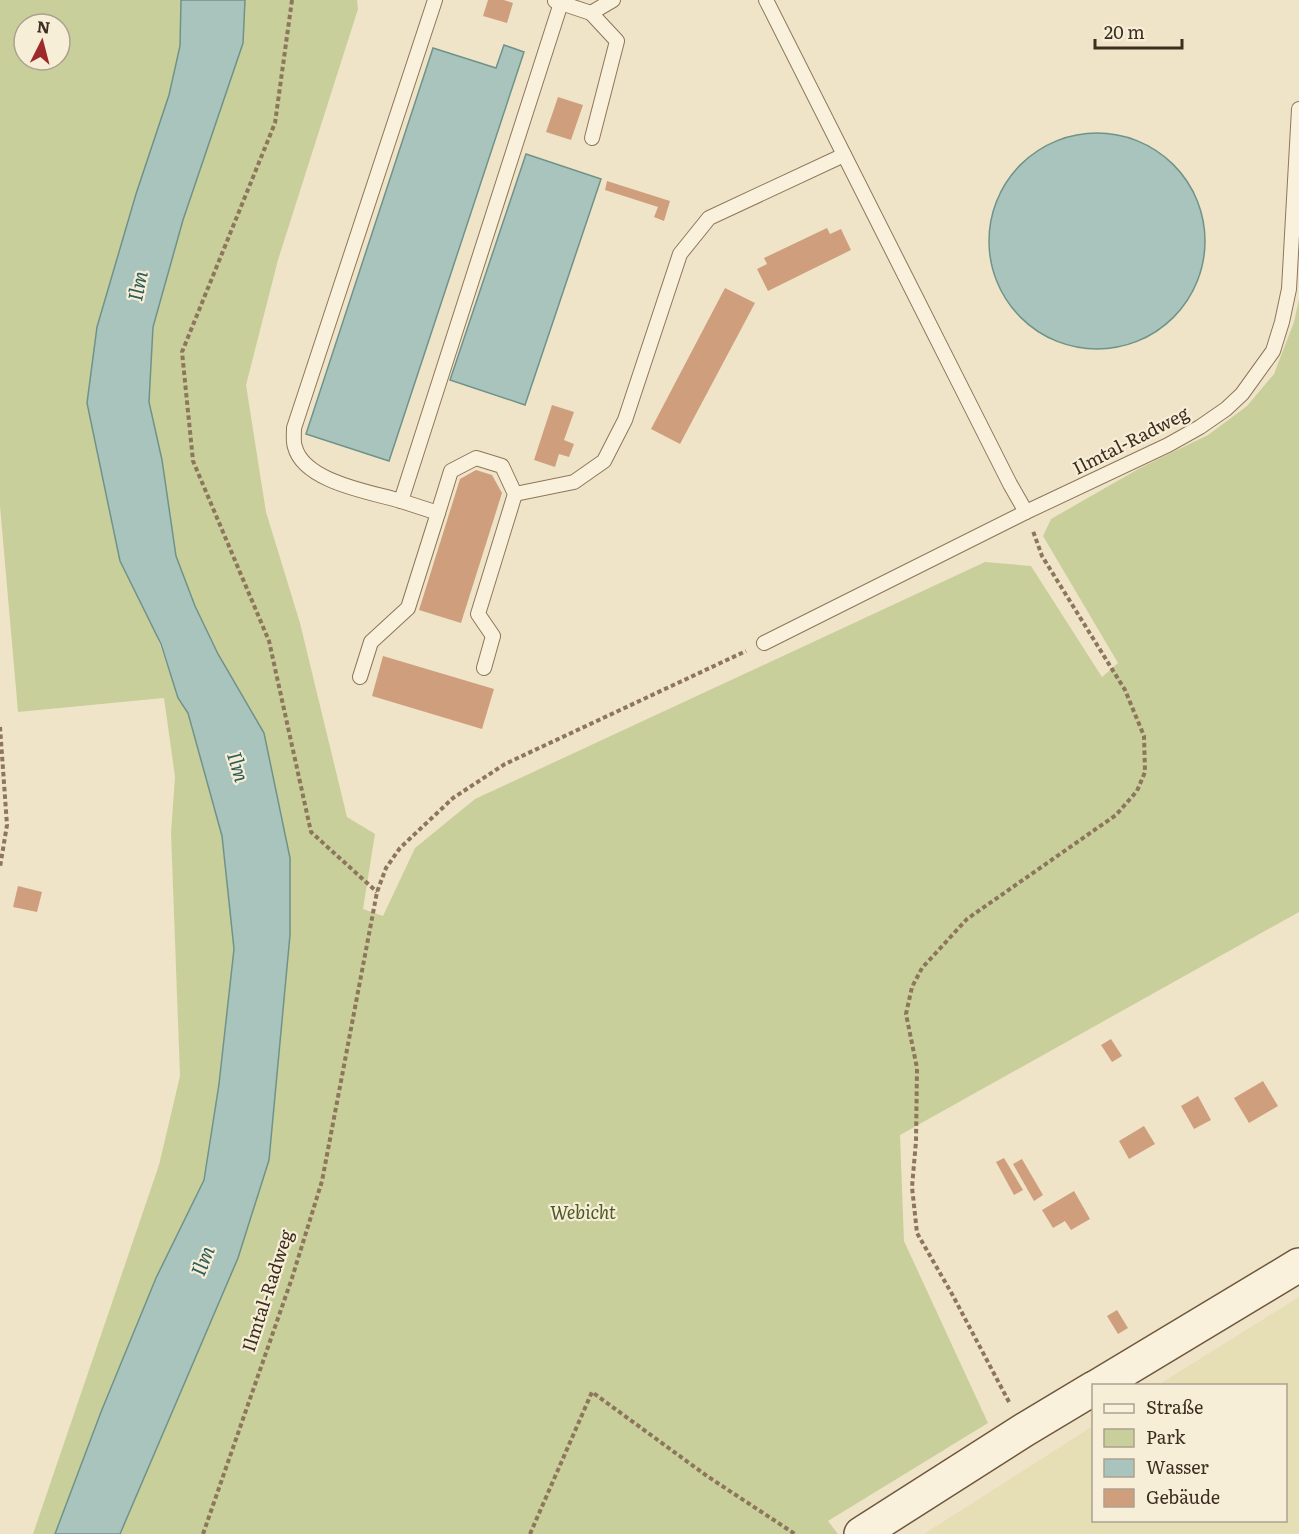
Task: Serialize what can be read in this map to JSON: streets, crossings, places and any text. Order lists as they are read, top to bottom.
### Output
{
  "streets": {
    "lane": ["Ilmtal-Radweg"]
  },
  "water": ["Ilm"],
  "parks": ["Webicht"],
  "legend": [
    "Straße",
    "Park",
    "Wasser",
    "Gebäude"
  ],
  "scale_bar": "20 m",
  "north": "top"
}
